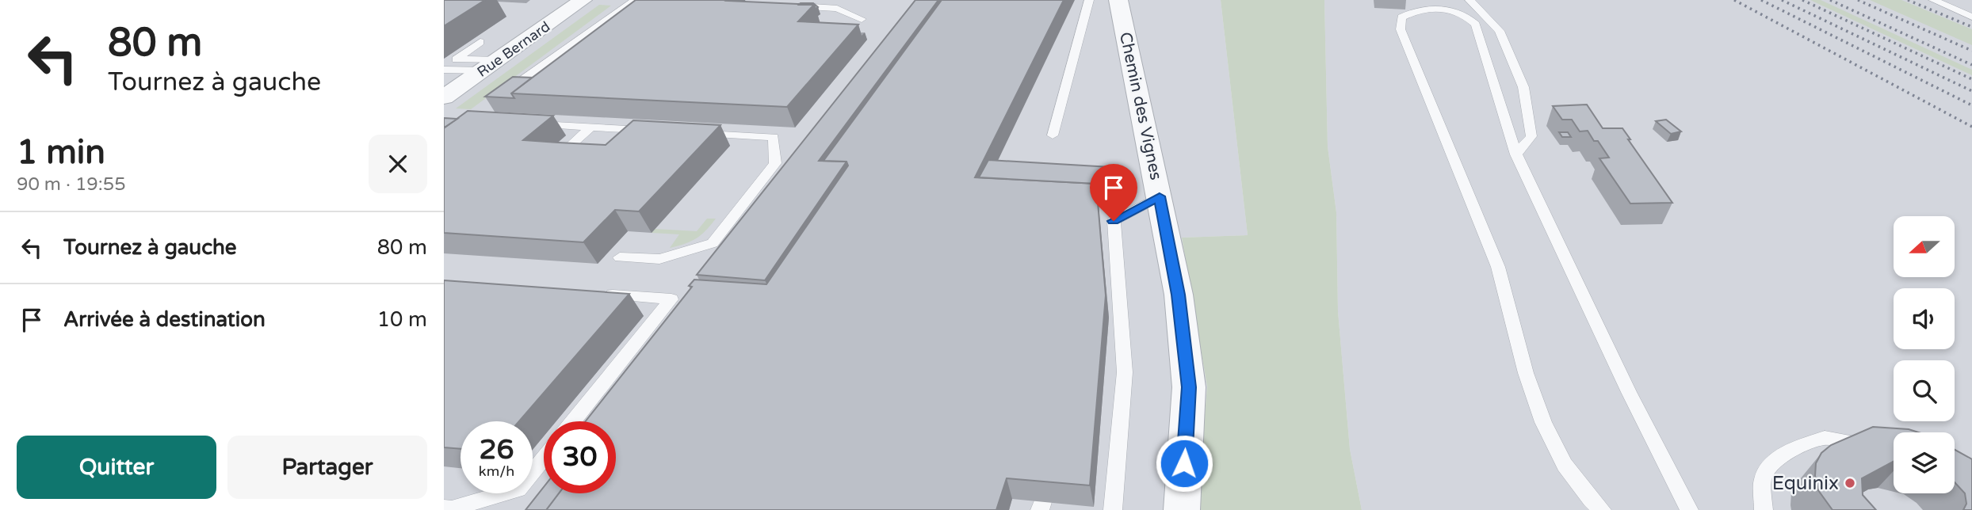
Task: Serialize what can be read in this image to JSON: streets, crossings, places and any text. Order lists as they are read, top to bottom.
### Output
{
  "streets": {
    "street": ["Rue Bernard", "Chemin des Vignes"]
  },
  "places": ["Equinix"],
  "north": "left",
  "page": {
    "turn": ["80 m", "Tournez à gauche"],
    "heading": ["1 min", "90 m · 19:55"],
    "list": [
      {
        "name": "Tournez à gauche",
        "value": "80 m"
      },
      {
        "name": "Arrivée à destination",
        "value": "10 m"
      }
    ],
    "speed": "26 km/h",
    "limit": "30",
    "buttons": ["Quitter", "Partager"]
  }
}
